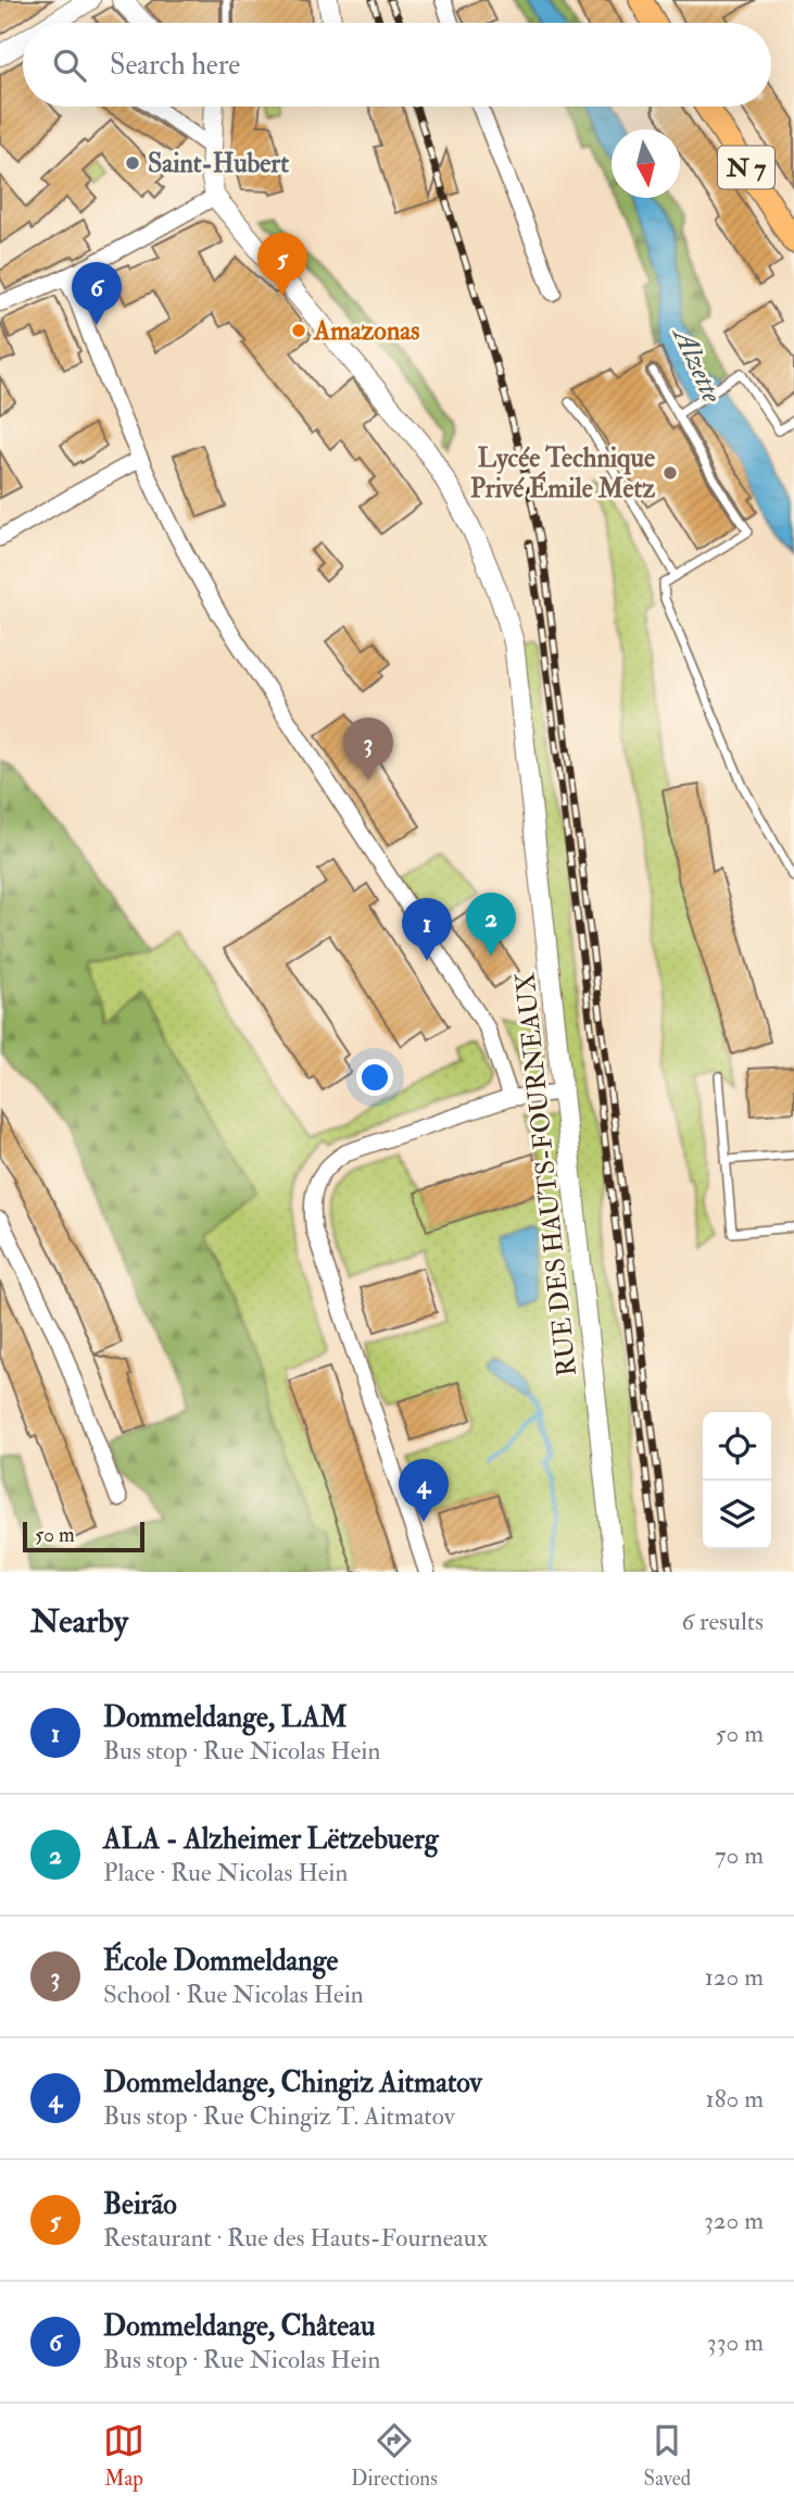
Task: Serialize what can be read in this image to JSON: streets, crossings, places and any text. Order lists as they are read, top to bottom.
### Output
{
  "streets": {
    "main road": ["N 7"],
    "street": ["RUE DES HAUTS-FOURNEAUX"]
  },
  "water": ["Alzette"],
  "places": ["Saint-Hubert", "Amazonas", "Lycée Technique Privé Émile Metz"],
  "scale_bar": "50 m",
  "north": "bottom",
  "page": {
    "search": "Search here",
    "pins": [
      "5",
      "6",
      "3",
      "2",
      "1",
      "4"
    ],
    "scale": "50 m",
    "heading": ["Nearby", "6 results"],
    "list": [
      {
        "mark": "1",
        "name": "Dommeldange, LAM",
        "note": "Bus stop · Rue Nicolas Hein",
        "value": "50 m"
      },
      {
        "mark": "2",
        "name": "ALA - Alzheimer Lëtzebuerg",
        "note": "Place · Rue Nicolas Hein",
        "value": "70 m"
      },
      {
        "mark": "3",
        "name": "École Dommeldange",
        "note": "School · Rue Nicolas Hein",
        "value": "120 m"
      },
      {
        "mark": "4",
        "name": "Dommeldange, Chingiz Aitmatov",
        "note": "Bus stop · Rue Chingiz T. Aitmatov",
        "value": "180 m"
      },
      {
        "mark": "5",
        "name": "Beirão",
        "note": "Restaurant · Rue des Hauts-Fourneaux",
        "value": "320 m"
      },
      {
        "mark": "6",
        "name": "Dommeldange, Château",
        "note": "Bus stop · Rue Nicolas Hein",
        "value": "330 m"
      }
    ],
    "nav": ["Map", "Directions", "Saved"]
  }
}
